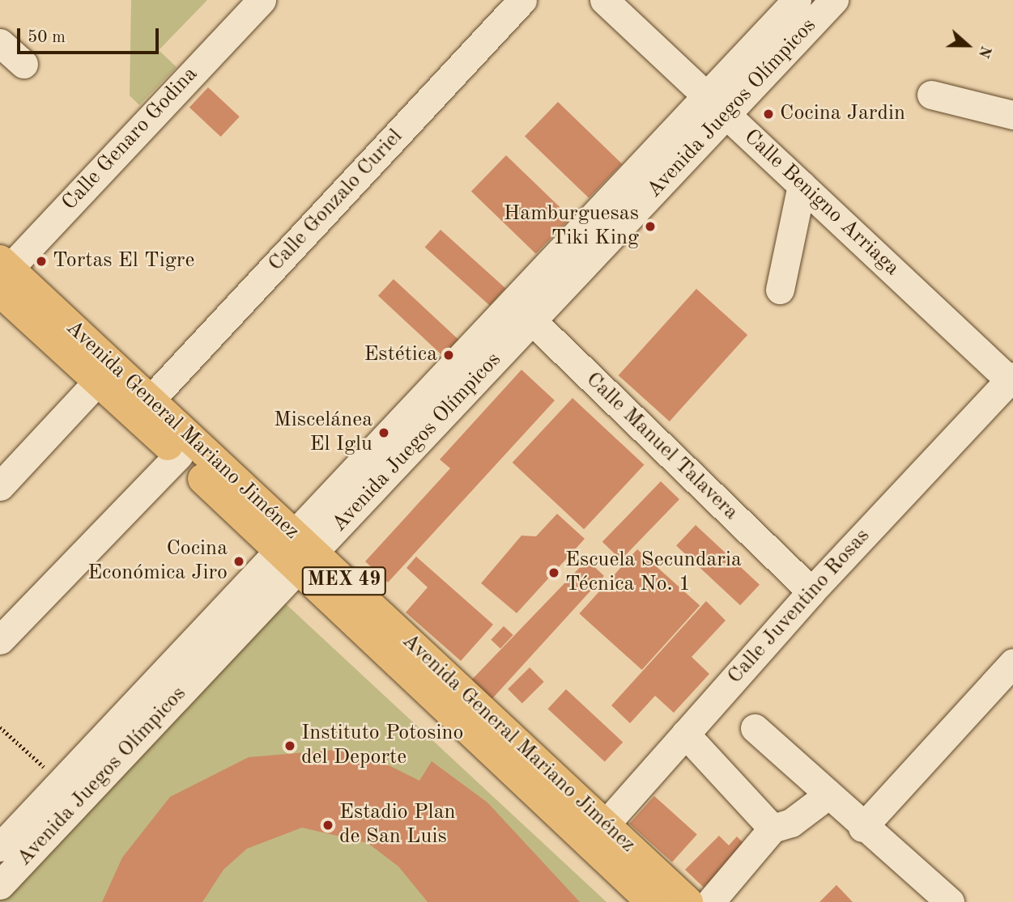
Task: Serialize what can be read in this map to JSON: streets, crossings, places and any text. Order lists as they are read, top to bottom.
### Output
{
  "streets": {
    "main road": ["Avenida General Mariano Jiménez", "MEX 49"],
    "street": [
      "Avenida Juegos Olímpicos",
      "Calle Genaro Godina",
      "Calle Gonzalo Curiel",
      "Calle Benigno Arriaga",
      "Calle Manuel Talavera",
      "Calle Juventino Rosas"
    ]
  },
  "crossings": [
    ["Avenida Juegos Olímpicos", "Calle Benigno Arriaga"],
    ["Avenida Juegos Olímpicos", "Avenida General Mariano Jiménez"],
    ["Avenida Juegos Olímpicos", "Calle Manuel Talavera"],
    ["Calle Genaro Godina", "Avenida General Mariano Jiménez"],
    ["Calle Gonzalo Curiel", "Avenida General Mariano Jiménez"],
    ["Calle Benigno Arriaga", "Calle Juventino Rosas"],
    ["Avenida General Mariano Jiménez", "Calle Juventino Rosas"],
    ["Calle Manuel Talavera", "Calle Juventino Rosas"]
  ],
  "places": [
    "Cocina Jardin",
    "Hamburguesas Tiki King",
    "Tortas El Tigre",
    "Estética",
    "Miscelánea El Iglu",
    "Cocina Económica Jiro",
    "Escuela Secundaria Técnica No. 1",
    "Instituto Potosino del Deporte",
    "Estadio Plan de San Luis"
  ],
  "scale_bar": "50 m",
  "north": "right"
}
